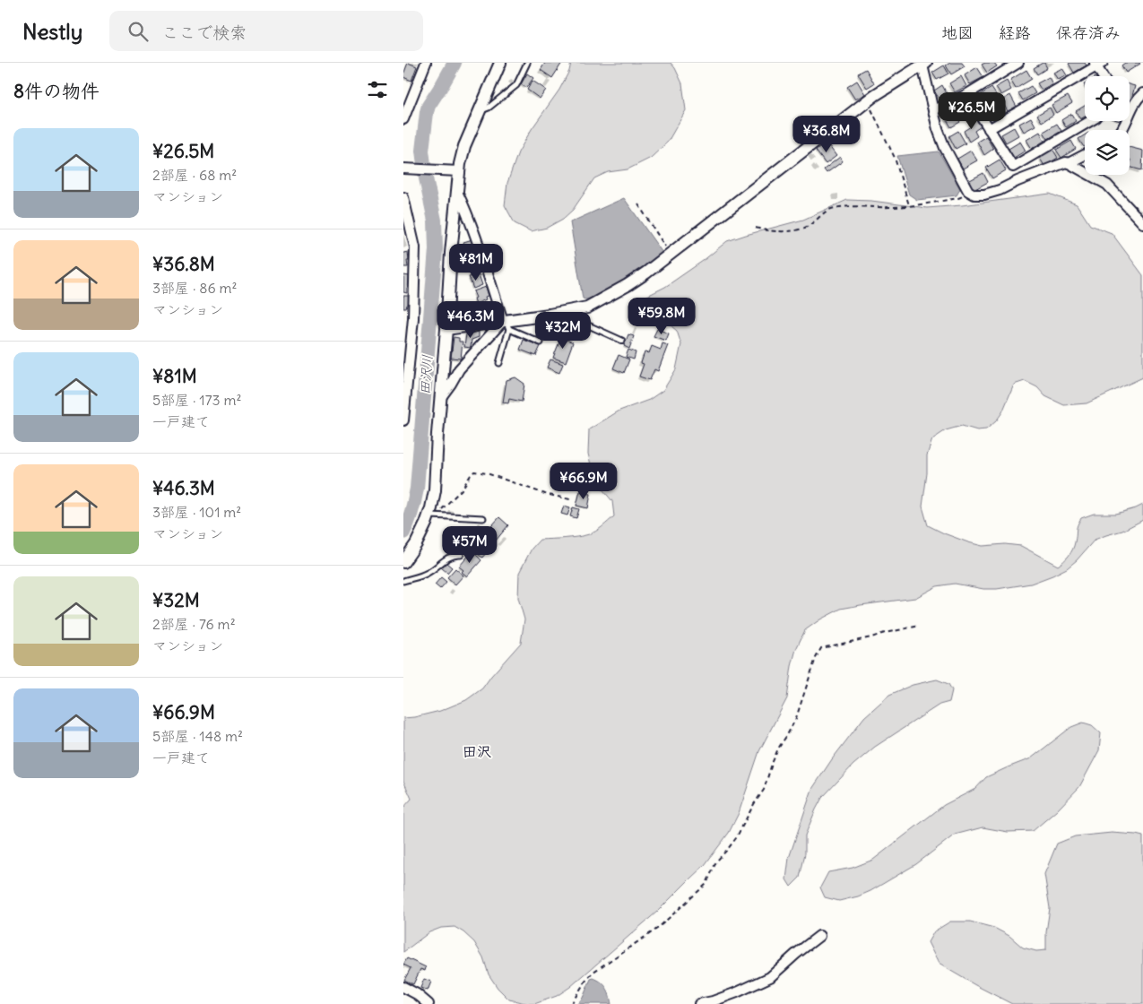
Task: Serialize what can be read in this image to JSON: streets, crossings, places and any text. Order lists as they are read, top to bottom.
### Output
{
  "districts": ["田沢"],
  "water": ["田沢川"],
  "page": {
    "header": "Nestly",
    "search": "ここで検索",
    "nav": ["地図", "経路", "保存済み"],
    "heading": "8件の物件",
    "price": [
      "¥26.5M",
      "¥36.8M",
      "¥81M",
      "¥59.8M",
      "¥46.3M",
      "¥32M",
      "¥66.9M",
      "¥57M"
    ],
    "list": [
      {
        "name": "¥26.5M",
        "note": "2部屋 · 68 m² · マンション"
      },
      {
        "name": "¥36.8M",
        "note": "3部屋 · 86 m² · マンション"
      },
      {
        "name": "¥81M",
        "note": "5部屋 · 173 m² · 一戸建て"
      },
      {
        "name": "¥46.3M",
        "note": "3部屋 · 101 m² · マンション"
      },
      {
        "name": "¥32M",
        "note": "2部屋 · 76 m² · マンション"
      },
      {
        "name": "¥66.9M",
        "note": "5部屋 · 148 m² · 一戸建て"
      }
    ]
  }
}
